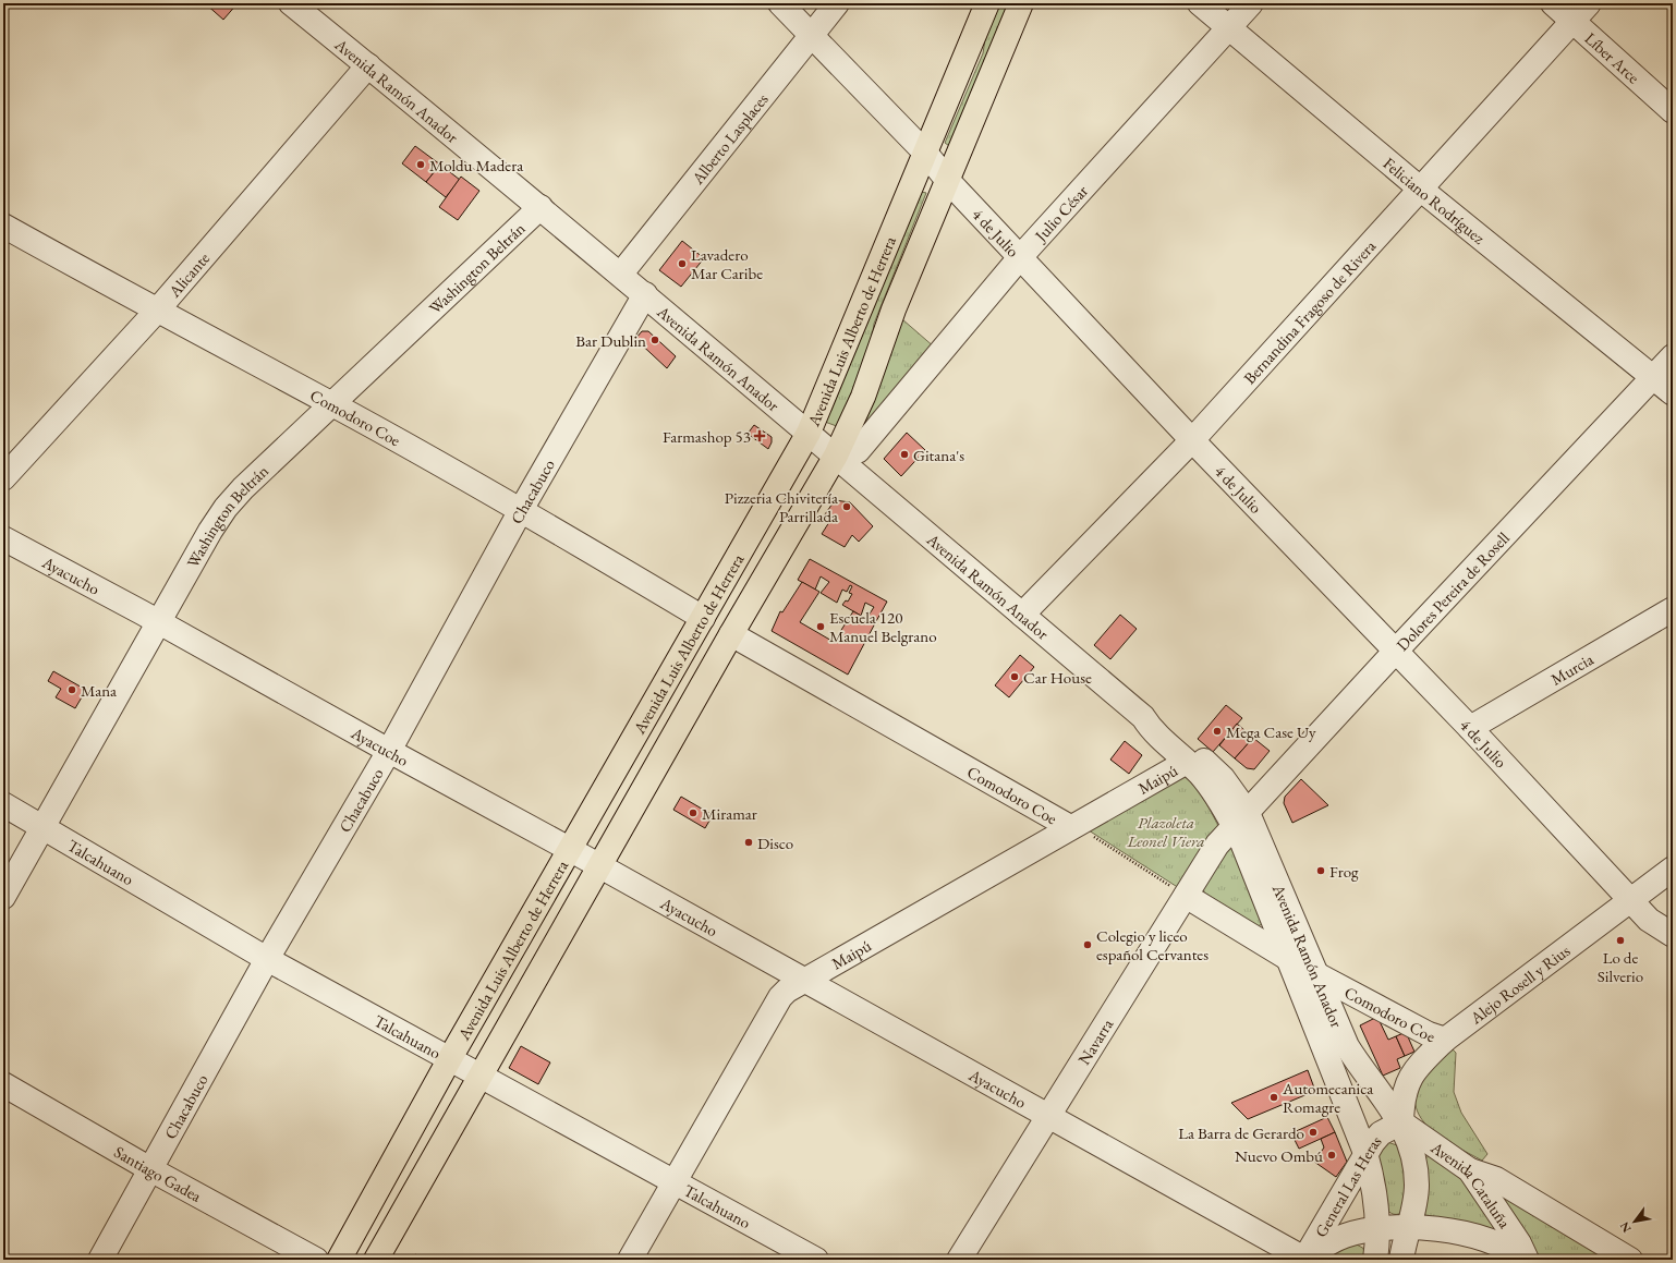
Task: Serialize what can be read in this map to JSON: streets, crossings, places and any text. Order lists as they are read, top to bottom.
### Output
{
  "streets": {
    "main road": ["Avenida Luis Alberto de Herrera"],
    "street": [
      "Líber Arce",
      "Avenida Ramón Anador",
      "Alberto Lasplaces",
      "Feliciano Rodríguez",
      "Julio César",
      "4 de Julio",
      "Washington Beltrán",
      "Alicante",
      "Bernandina Fragoso de Rivera",
      "Comodoro Coe",
      "Chacabuco",
      "Ayacucho",
      "Dolores Pereira de Rosell",
      "Murcia",
      "Maipú",
      "Talcahuano",
      "Alejo Rosell y Rius",
      "Navarra",
      "Santiago Gadea",
      "General Las Heras",
      "Avenida Cataluña"
    ]
  },
  "crossings": [
    ["Líber Arce", "Bernandina Fragoso de Rivera"],
    ["Avenida Ramón Anador", "Alberto Lasplaces"],
    ["Avenida Ramón Anador", "Julio César"],
    ["Avenida Ramón Anador", "Washington Beltrán"],
    ["Avenida Ramón Anador", "Alicante"],
    ["Avenida Ramón Anador", "Bernandina Fragoso de Rivera"],
    ["Avenida Ramón Anador", "Avenida Luis Alberto de Herrera"],
    ["Avenida Ramón Anador", "Comodoro Coe"],
    ["Avenida Ramón Anador", "Chacabuco"],
    ["Avenida Ramón Anador", "Dolores Pereira de Rosell"],
    ["Avenida Ramón Anador", "Maipú"],
    ["Avenida Ramón Anador", "Alejo Rosell y Rius"],
    ["Avenida Ramón Anador", "Navarra"],
    ["Avenida Ramón Anador", "General Las Heras"],
    ["Avenida Ramón Anador", "Avenida Cataluña"],
    ["Alberto Lasplaces", "4 de Julio"],
    ["Feliciano Rodríguez", "Julio César"],
    ["Feliciano Rodríguez", "Bernandina Fragoso de Rivera"],
    ["Feliciano Rodríguez", "Dolores Pereira de Rosell"],
    ["Julio César", "4 de Julio"],
    ["Julio César", "Avenida Luis Alberto de Herrera"],
    ["4 de Julio", "Bernandina Fragoso de Rivera"],
    ["4 de Julio", "Avenida Luis Alberto de Herrera"],
    ["4 de Julio", "Dolores Pereira de Rosell"],
    ["4 de Julio", "Murcia"],
    ["4 de Julio", "Alejo Rosell y Rius"],
    ["Washington Beltrán", "Comodoro Coe"],
    ["Washington Beltrán", "Ayacucho"],
    ["Washington Beltrán", "Talcahuano"],
    ["Alicante", "Comodoro Coe"],
    ["Avenida Luis Alberto de Herrera", "Comodoro Coe"],
    ["Avenida Luis Alberto de Herrera", "Ayacucho"],
    ["Avenida Luis Alberto de Herrera", "Talcahuano"],
    ["Comodoro Coe", "Chacabuco"],
    ["Comodoro Coe", "Maipú"],
    ["Comodoro Coe", "Alejo Rosell y Rius"],
    ["Comodoro Coe", "Navarra"],
    ["Chacabuco", "Ayacucho"],
    ["Chacabuco", "Talcahuano"],
    ["Chacabuco", "Santiago Gadea"],
    ["Ayacucho", "Maipú"],
    ["Ayacucho", "Navarra"],
    ["Ayacucho", "General Las Heras"],
    ["Dolores Pereira de Rosell", "Navarra"],
    ["Maipú", "Talcahuano"],
    ["Alejo Rosell y Rius", "General Las Heras"],
    ["Alejo Rosell y Rius", "Avenida Cataluña"],
    ["General Las Heras", "Avenida Cataluña"]
  ],
  "parks": ["Plazoleta Leonel Viera"],
  "places": {
    "other": [
      "Moldu Madera",
      "Lavadero Mar Caribe",
      "Bar Dublin",
      "Gitana's",
      "Pizzeria Chivitería Parrillada",
      "Escuela 120 Manuel Belgrano",
      "Car House",
      "Mana",
      "Mega Case Uy",
      "Miramar",
      "Disco",
      "Frog",
      "Lo de Silverio",
      "Colegio y liceo español Cervantes",
      "Automecanica Romagre",
      "La Barra de Gerardo",
      "Nuevo Ombú"
    ],
    "health": ["Farmashop 53"]
  },
  "north": "bottom left"
}
